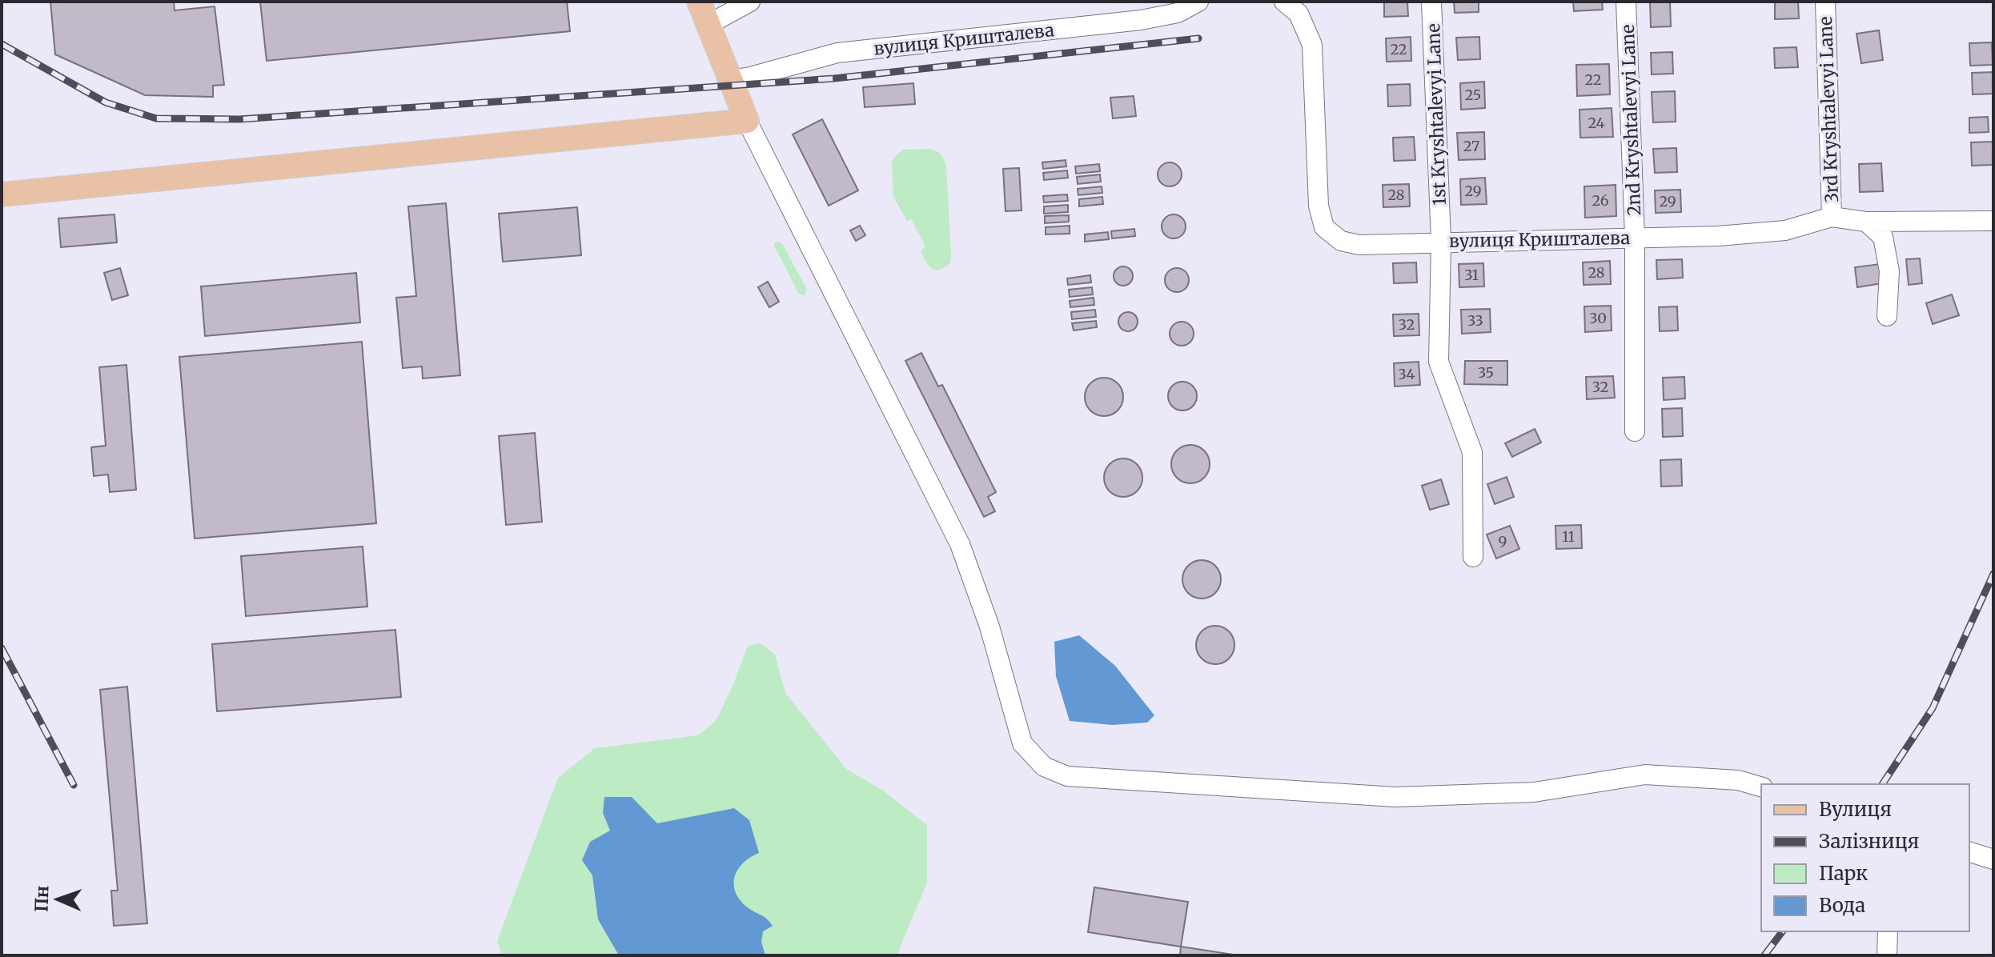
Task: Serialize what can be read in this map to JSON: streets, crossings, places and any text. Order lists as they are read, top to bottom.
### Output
{
  "streets": {
    "street": [
      "вулиця Кришталева",
      "3rd Kryshtalevyi Lane",
      "1st Kryshtalevyi Lane",
      "2nd Kryshtalevyi Lane"
    ]
  },
  "crossings": [
    ["вулиця Кришталева", "3rd Kryshtalevyi Lane"],
    ["вулиця Кришталева", "1st Kryshtalevyi Lane"],
    ["вулиця Кришталева", "2nd Kryshtalevyi Lane"]
  ],
  "house_numbers": [
    "22",
    "22",
    "25",
    "24",
    "27",
    "29",
    "28",
    "26",
    "29",
    "28",
    "31",
    "30",
    "33",
    "32",
    "35",
    "34",
    "32",
    "11",
    "9"
  ],
  "legend": [
    "Вулиця",
    "Залізниця",
    "Парк",
    "Вода"
  ],
  "north": "left"
}
